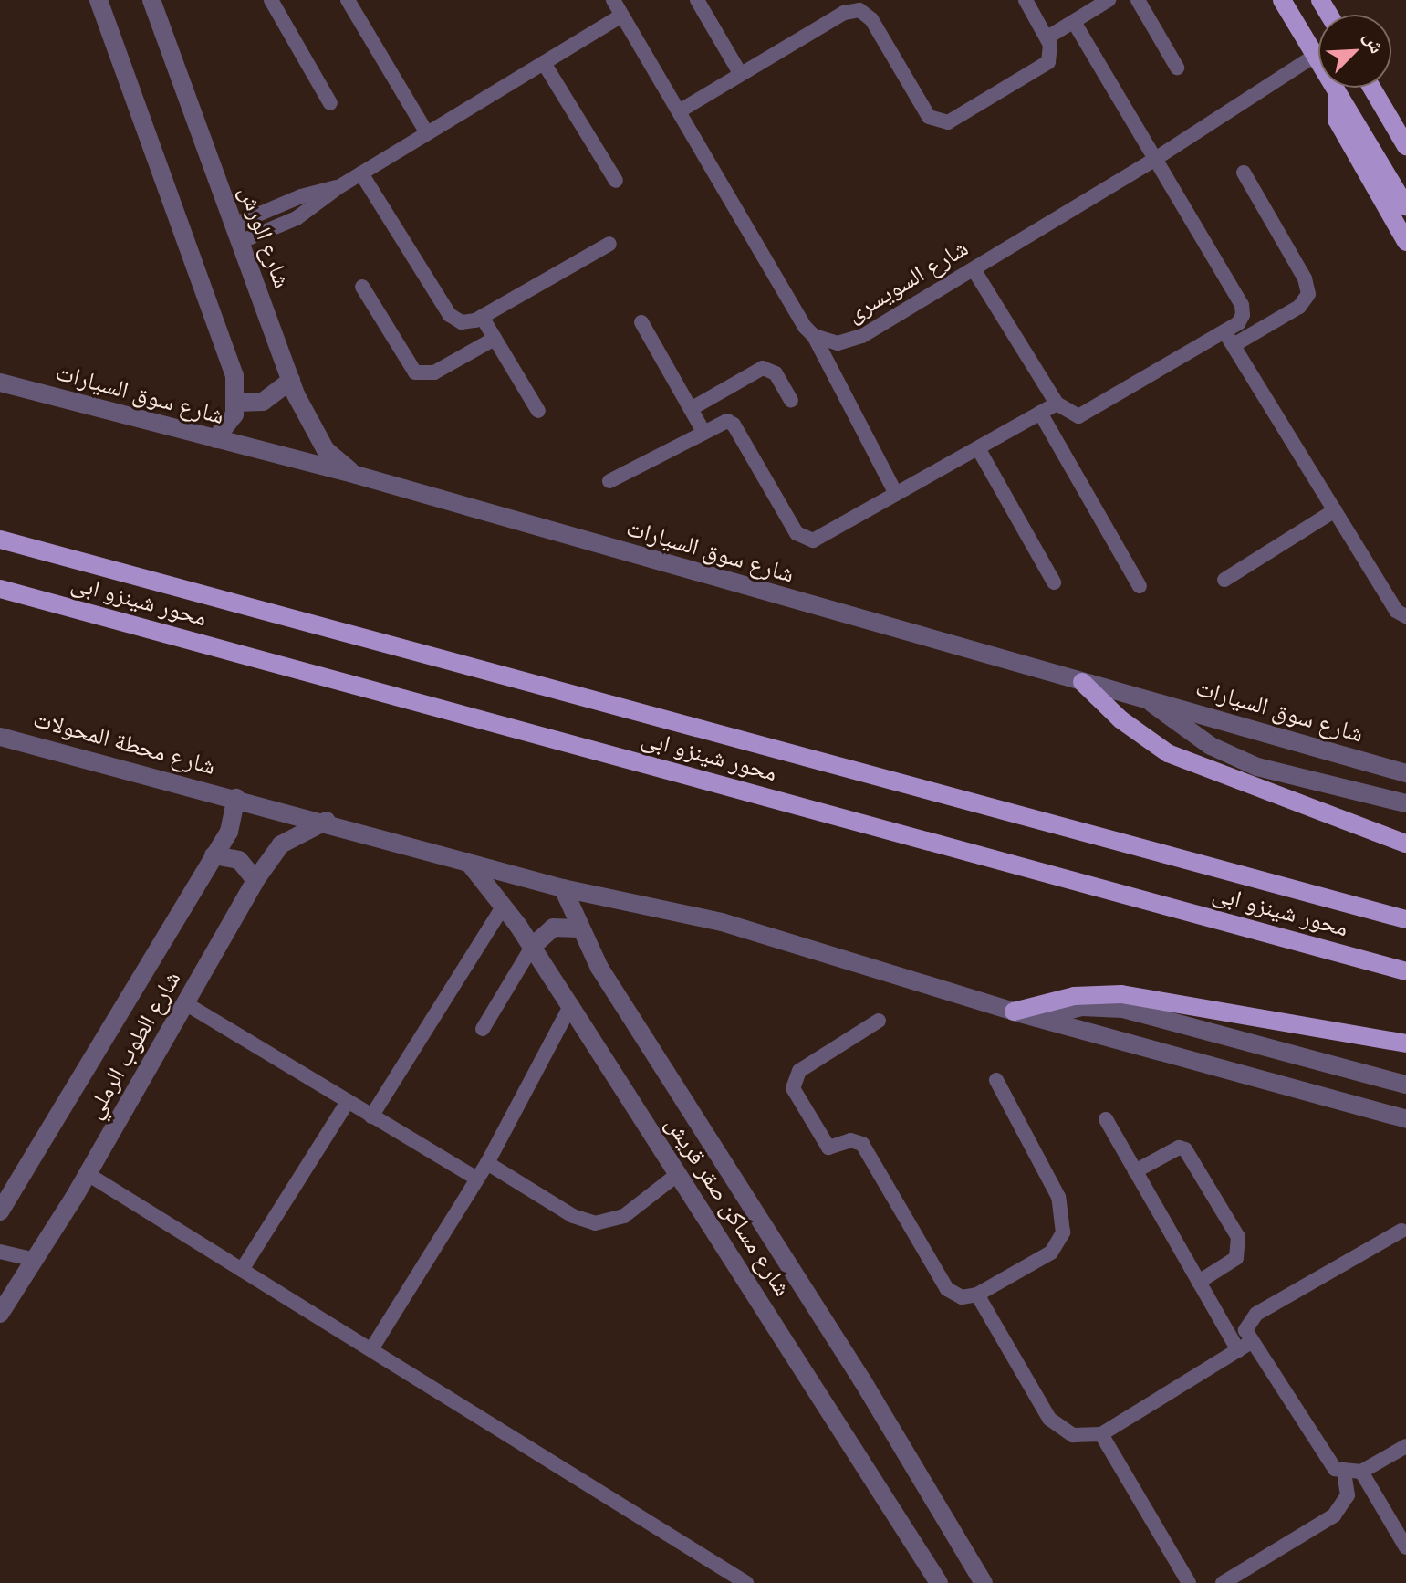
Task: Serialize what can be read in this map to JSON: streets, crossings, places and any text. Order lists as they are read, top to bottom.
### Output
{
  "streets": {
    "main road": ["محور شينزو ابى"],
    "street": [
      "شارع الورش",
      "شارع السويسرى",
      "شارع سوق السيارات",
      "شارع محطة المحولات",
      "شارع الطوب الرملي",
      "شارع مساكن صقر قريش"
    ]
  },
  "crossings": [
    ["شارع الورش", "شارع سوق السيارات"],
    ["شارع محطة المحولات", "شارع الطوب الرملي"]
  ],
  "north": "top right"
}
